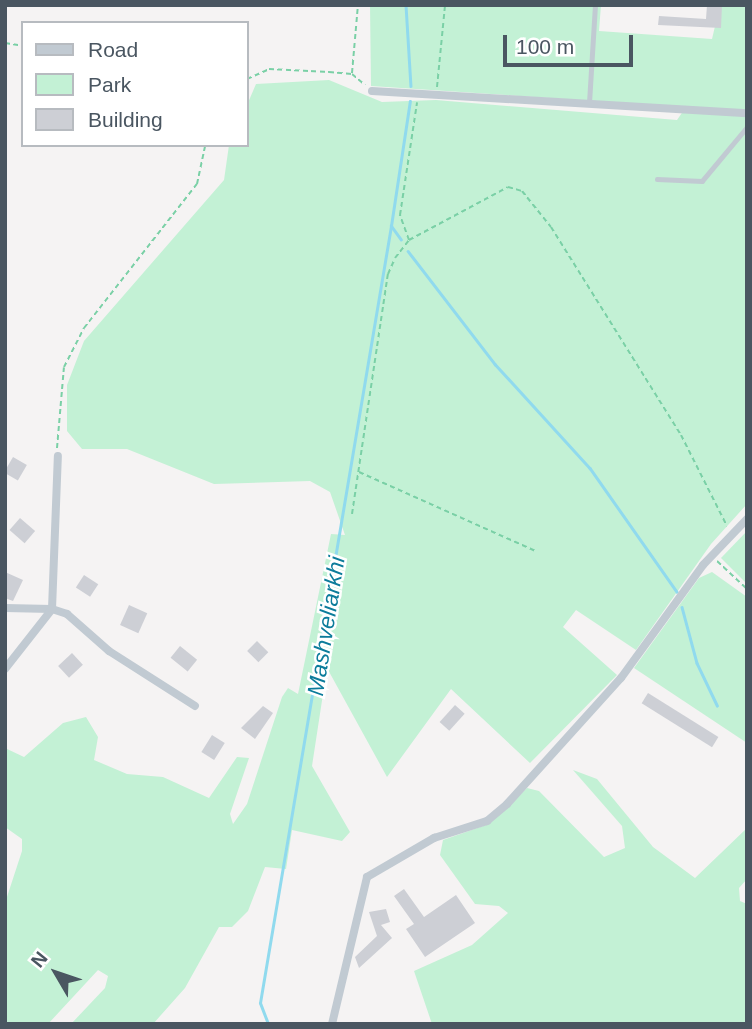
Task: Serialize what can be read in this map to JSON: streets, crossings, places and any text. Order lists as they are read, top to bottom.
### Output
{
  "water": ["Mashveliarkhi"],
  "legend": ["Road", "Park", "Building"],
  "scale_bar": "100 m",
  "north": "top left"
}
